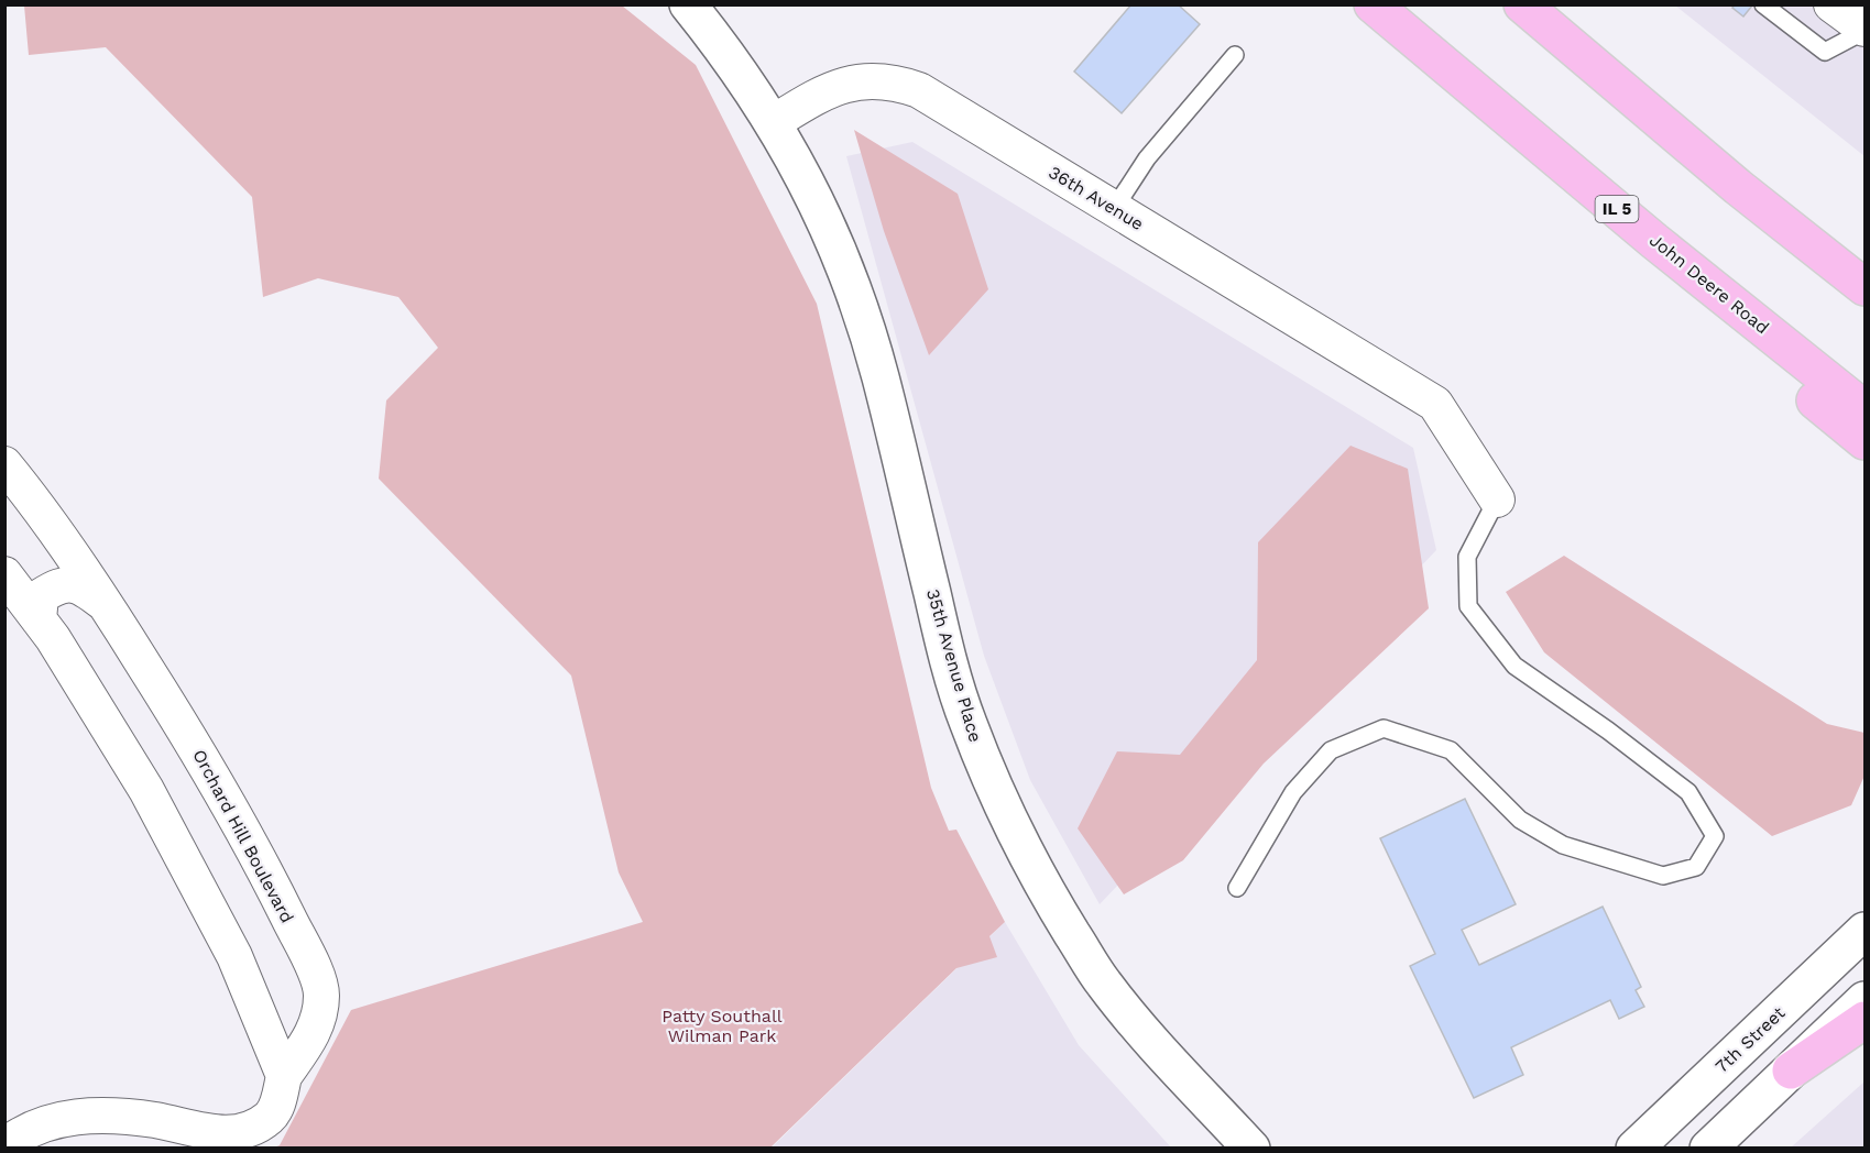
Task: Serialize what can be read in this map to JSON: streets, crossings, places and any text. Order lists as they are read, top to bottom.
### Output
{
  "streets": {
    "highway": ["IL 5", "John Deere Road"],
    "street": [
      "36th Avenue",
      "35th Avenue Place",
      "Orchard Hill Boulevard",
      "7th Street"
    ]
  },
  "crossings": [
    ["36th Avenue", "35th Avenue Place"]
  ],
  "parks": ["Patty Southall Wilman Park"]
}
